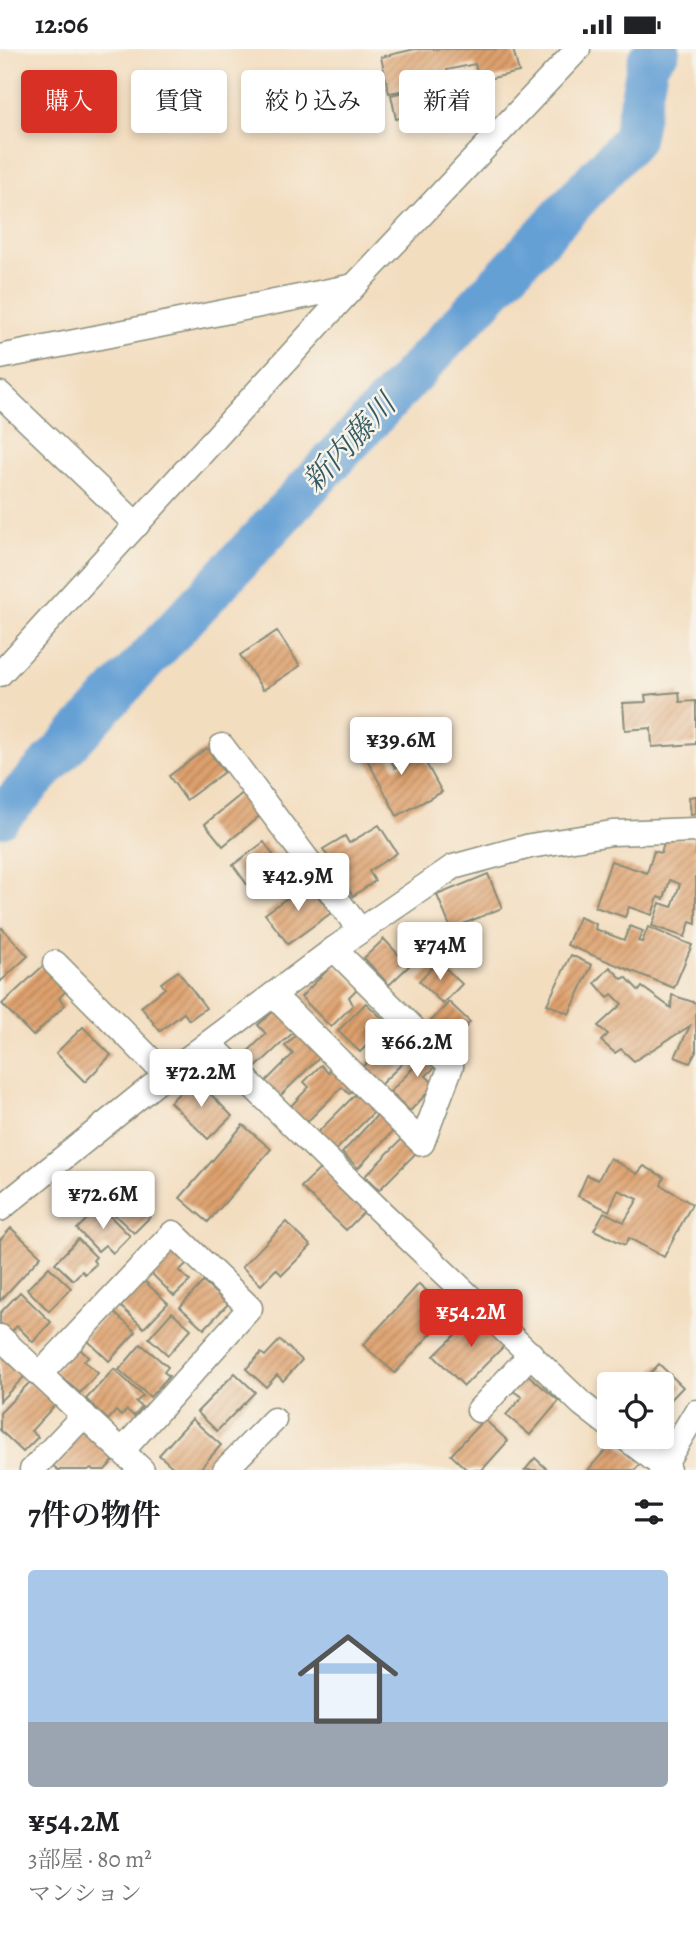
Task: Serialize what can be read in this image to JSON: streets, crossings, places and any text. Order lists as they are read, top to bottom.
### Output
{
  "water": ["新内藤川"],
  "page": {
    "status": "12:06",
    "chip": [
      "購入",
      "賃貸",
      "絞り込み",
      "新着"
    ],
    "price": [
      "¥39.6M",
      "¥42.9M",
      "¥74M",
      "¥66.2M",
      "¥72.2M",
      "¥72.6M",
      "¥54.2M"
    ],
    "heading": "7件の物件",
    "list": [
      {
        "name": "¥54.2M",
        "note": "3部屋 · 80 m² · マンション"
      }
    ]
  }
}
